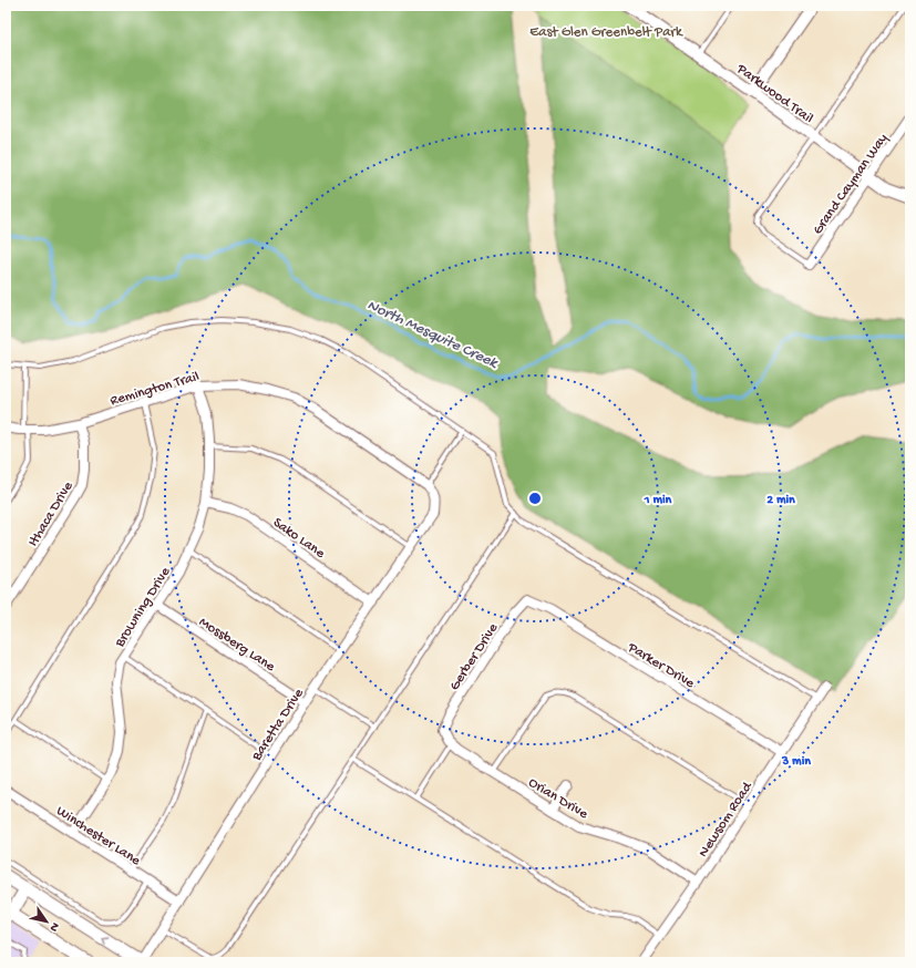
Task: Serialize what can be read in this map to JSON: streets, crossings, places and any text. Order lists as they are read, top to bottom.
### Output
{
  "streets": {
    "street": [
      "Parkwood Trail",
      "Grand Cayman Way",
      "Remington Trail",
      "Ithaca Drive",
      "Sako Lane",
      "Browning Drive",
      "Mossberg Lane",
      "Gerber Drive",
      "Parker Drive",
      "Baretta Drive",
      "Orian Drive",
      "Newsom Road",
      "Winchester Lane"
    ]
  },
  "crossings": [
    ["Parkwood Trail", "Grand Cayman Way"],
    ["Remington Trail", "Ithaca Drive"],
    ["Remington Trail", "Browning Drive"],
    ["Remington Trail", "Baretta Drive"],
    ["Sako Lane", "Browning Drive"],
    ["Sako Lane", "Baretta Drive"],
    ["Browning Drive", "Mossberg Lane"],
    ["Browning Drive", "Winchester Lane"],
    ["Mossberg Lane", "Baretta Drive"],
    ["Gerber Drive", "Parker Drive"],
    ["Gerber Drive", "Orian Drive"],
    ["Parker Drive", "Newsom Road"],
    ["Baretta Drive", "Winchester Lane"],
    ["Orian Drive", "Newsom Road"]
  ],
  "water": ["North Mesquite Creek"],
  "parks": ["East Glen Greenbelt Park"],
  "north": "bottom right",
  "rings": ["1 min", "2 min", "3 min"]
}
